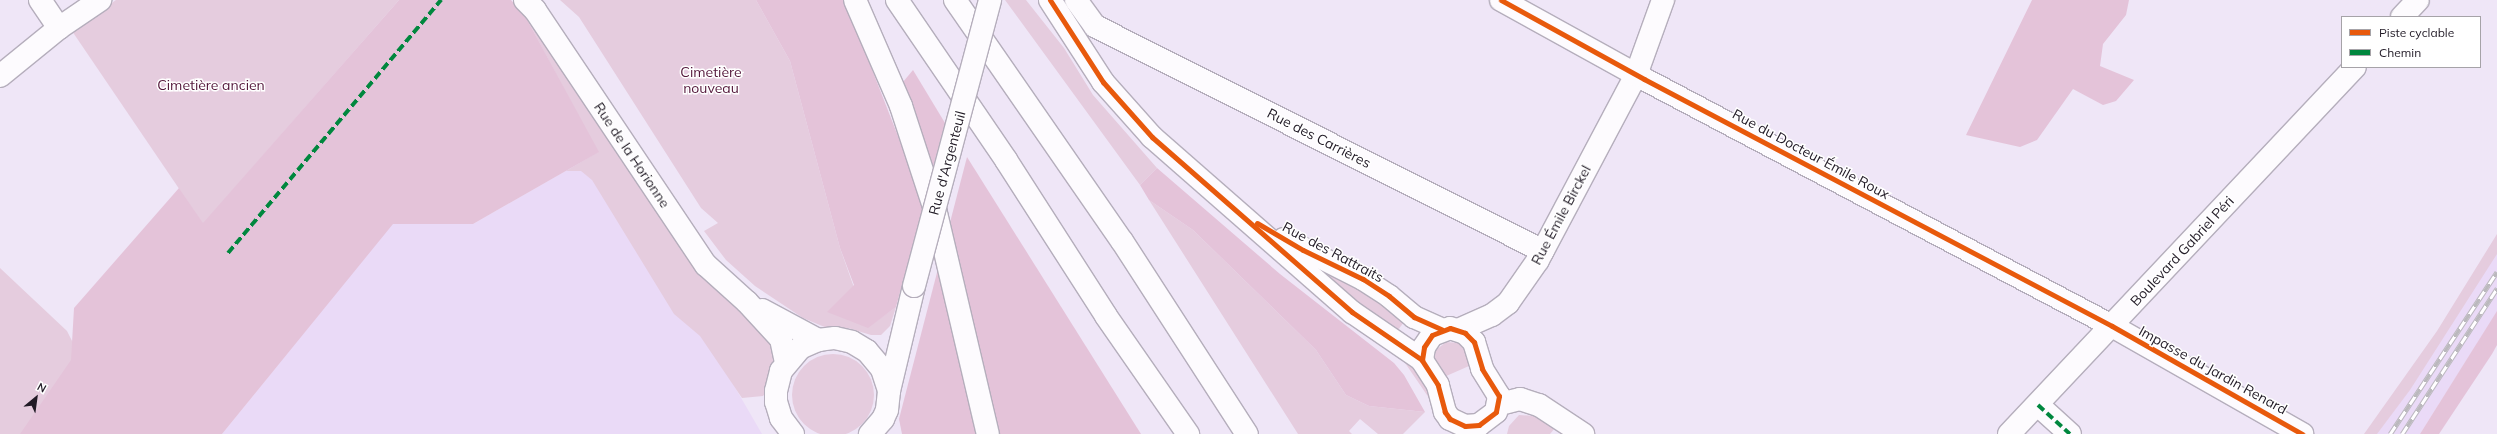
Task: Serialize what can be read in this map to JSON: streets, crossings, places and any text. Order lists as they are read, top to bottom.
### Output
{
  "streets": {
    "main road": [
      "Rue des Carrières",
      "Rue du Docteur Émile Roux",
      "Rue de la Horionne",
      "Rue d'Argenteuil",
      "Rue Émile Birckel",
      "Boulevard Gabriel Péri",
      "Rue des Rattraits",
      "Impasse du Jardin Renard"
    ]
  },
  "crossings": [
    ["Rue des Carrières", "Rue Émile Birckel"],
    ["Rue du Docteur Émile Roux", "Rue Émile Birckel"],
    ["Rue du Docteur Émile Roux", "Boulevard Gabriel Péri"],
    ["Rue du Docteur Émile Roux", "Impasse du Jardin Renard"],
    ["Rue Émile Birckel", "Rue des Rattraits"],
    ["Boulevard Gabriel Péri", "Impasse du Jardin Renard"]
  ],
  "parks": ["Cimetière nouveau", "Cimetière ancien"],
  "legend": ["Piste cyclable", "Chemin"],
  "north": "top right"
}
